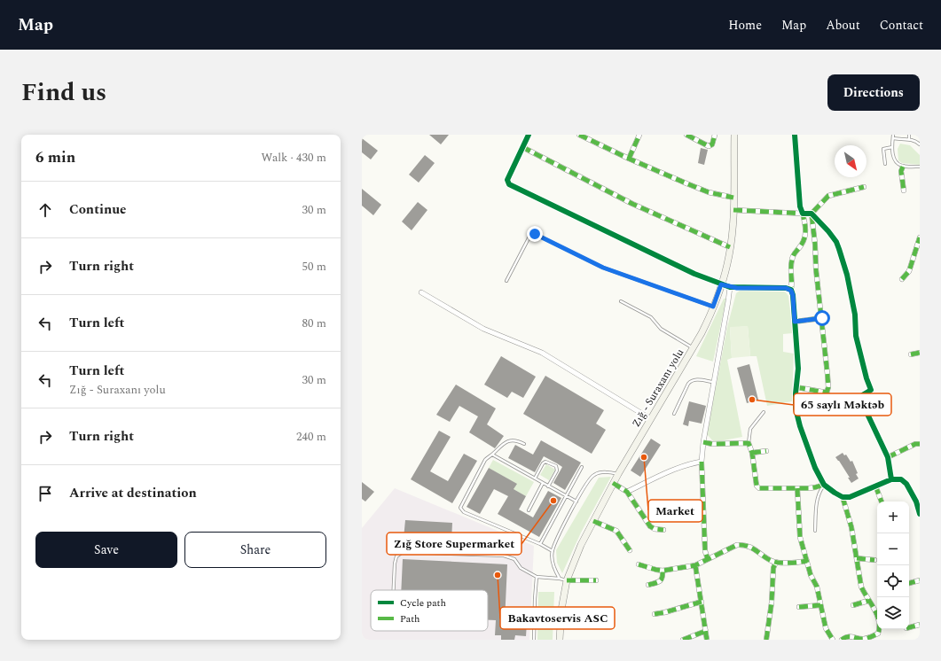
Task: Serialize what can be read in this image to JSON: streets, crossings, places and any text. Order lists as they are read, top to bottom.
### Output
{
  "streets": {
    "main road": ["Zığ - Suraxanı yolu"]
  },
  "places": [
    "65 saylı Məktəb",
    "Market",
    "Zığ Store Supermarket",
    "Bakavtoservis ASC"
  ],
  "legend": ["Cycle path", "Path"],
  "north": "bottom right",
  "page": {
    "header": "Map",
    "nav": [
      "Home",
      "Map",
      "About",
      "Contact"
    ],
    "title": "Find us",
    "buttons": [
      "Directions",
      ["Save", "Share"]
    ],
    "heading": ["6 min", "Walk · 430 m"],
    "list": [
      ["Continue", "30 m"],
      ["Turn right", "50 m"],
      ["Turn left", "80 m"],
      ["Turn left", "Zığ - Suraxanı yolu", "30 m"],
      ["Turn right", "240 m"],
      "Arrive at destination"
    ],
    "map_buttons": ["+", "−"]
  }
}
